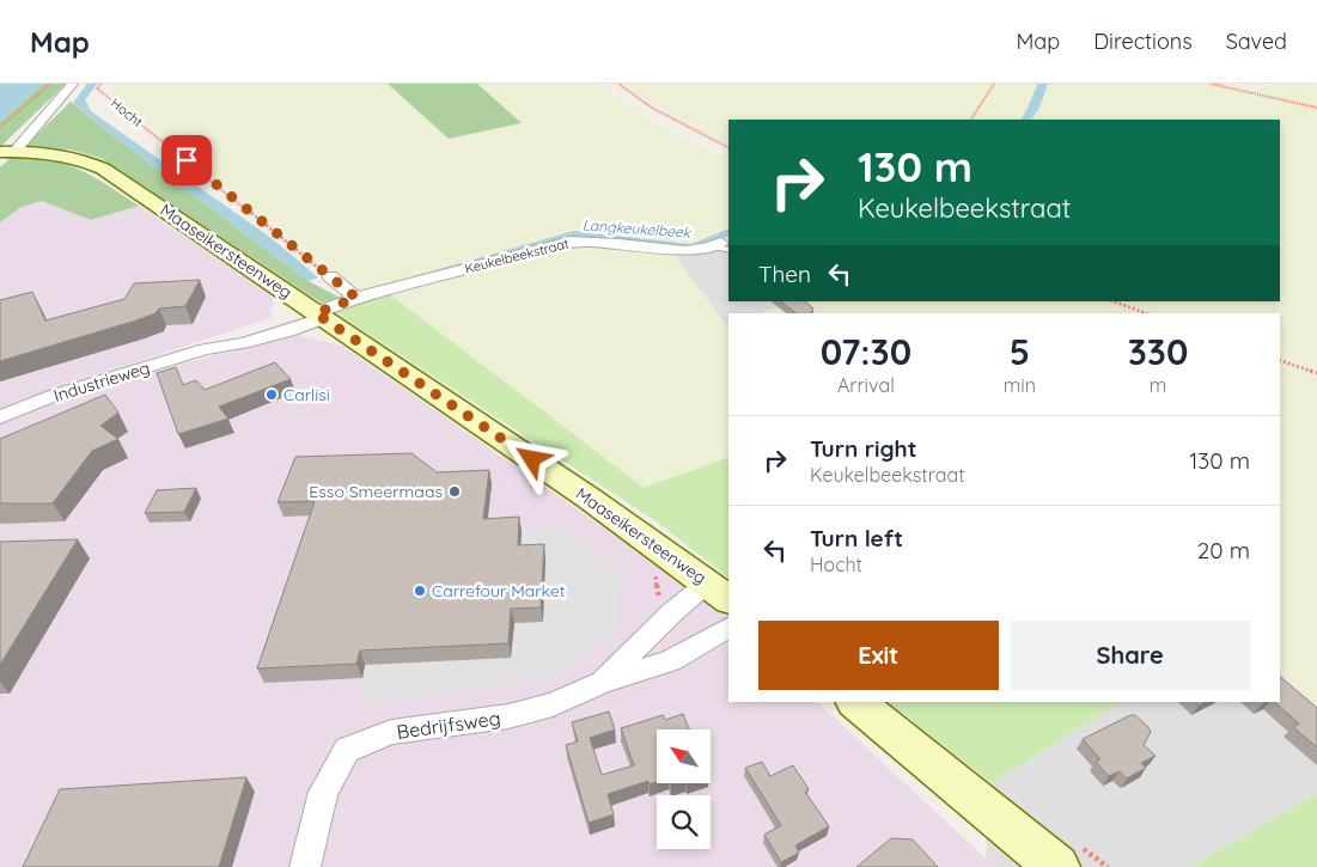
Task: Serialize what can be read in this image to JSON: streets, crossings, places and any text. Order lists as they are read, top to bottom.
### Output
{
  "streets": {
    "main road": ["Maaseikersteenweg"],
    "street": ["Keukelbeekstraat", "Industrieweg", "Bedrijfsweg"],
    "path": ["Hocht"]
  },
  "crossings": [
    ["Maaseikersteenweg", "Keukelbeekstraat"],
    ["Maaseikersteenweg", "Industrieweg"],
    ["Maaseikersteenweg", "Bedrijfsweg"],
    ["Keukelbeekstraat", "Industrieweg"]
  ],
  "water": ["Langkeukelbeek"],
  "places": ["Carlisi", "Esso Smeermaas", "Carrefour Market"],
  "north": "top left",
  "page": {
    "header": "Map",
    "nav": ["Map", "Directions", "Saved"],
    "turn": ["130 m", "Keukelbeekstraat"],
    "then": "Then",
    "eta": [
      "07:30",
      "Arrival",
      "5",
      "min",
      "330",
      "m"
    ],
    "list": [
      {
        "name": "Turn right",
        "note": "Keukelbeekstraat",
        "value": "130 m"
      },
      {
        "name": "Turn left",
        "note": "Hocht",
        "value": "20 m"
      }
    ],
    "buttons": ["Exit", "Share"]
  }
}
